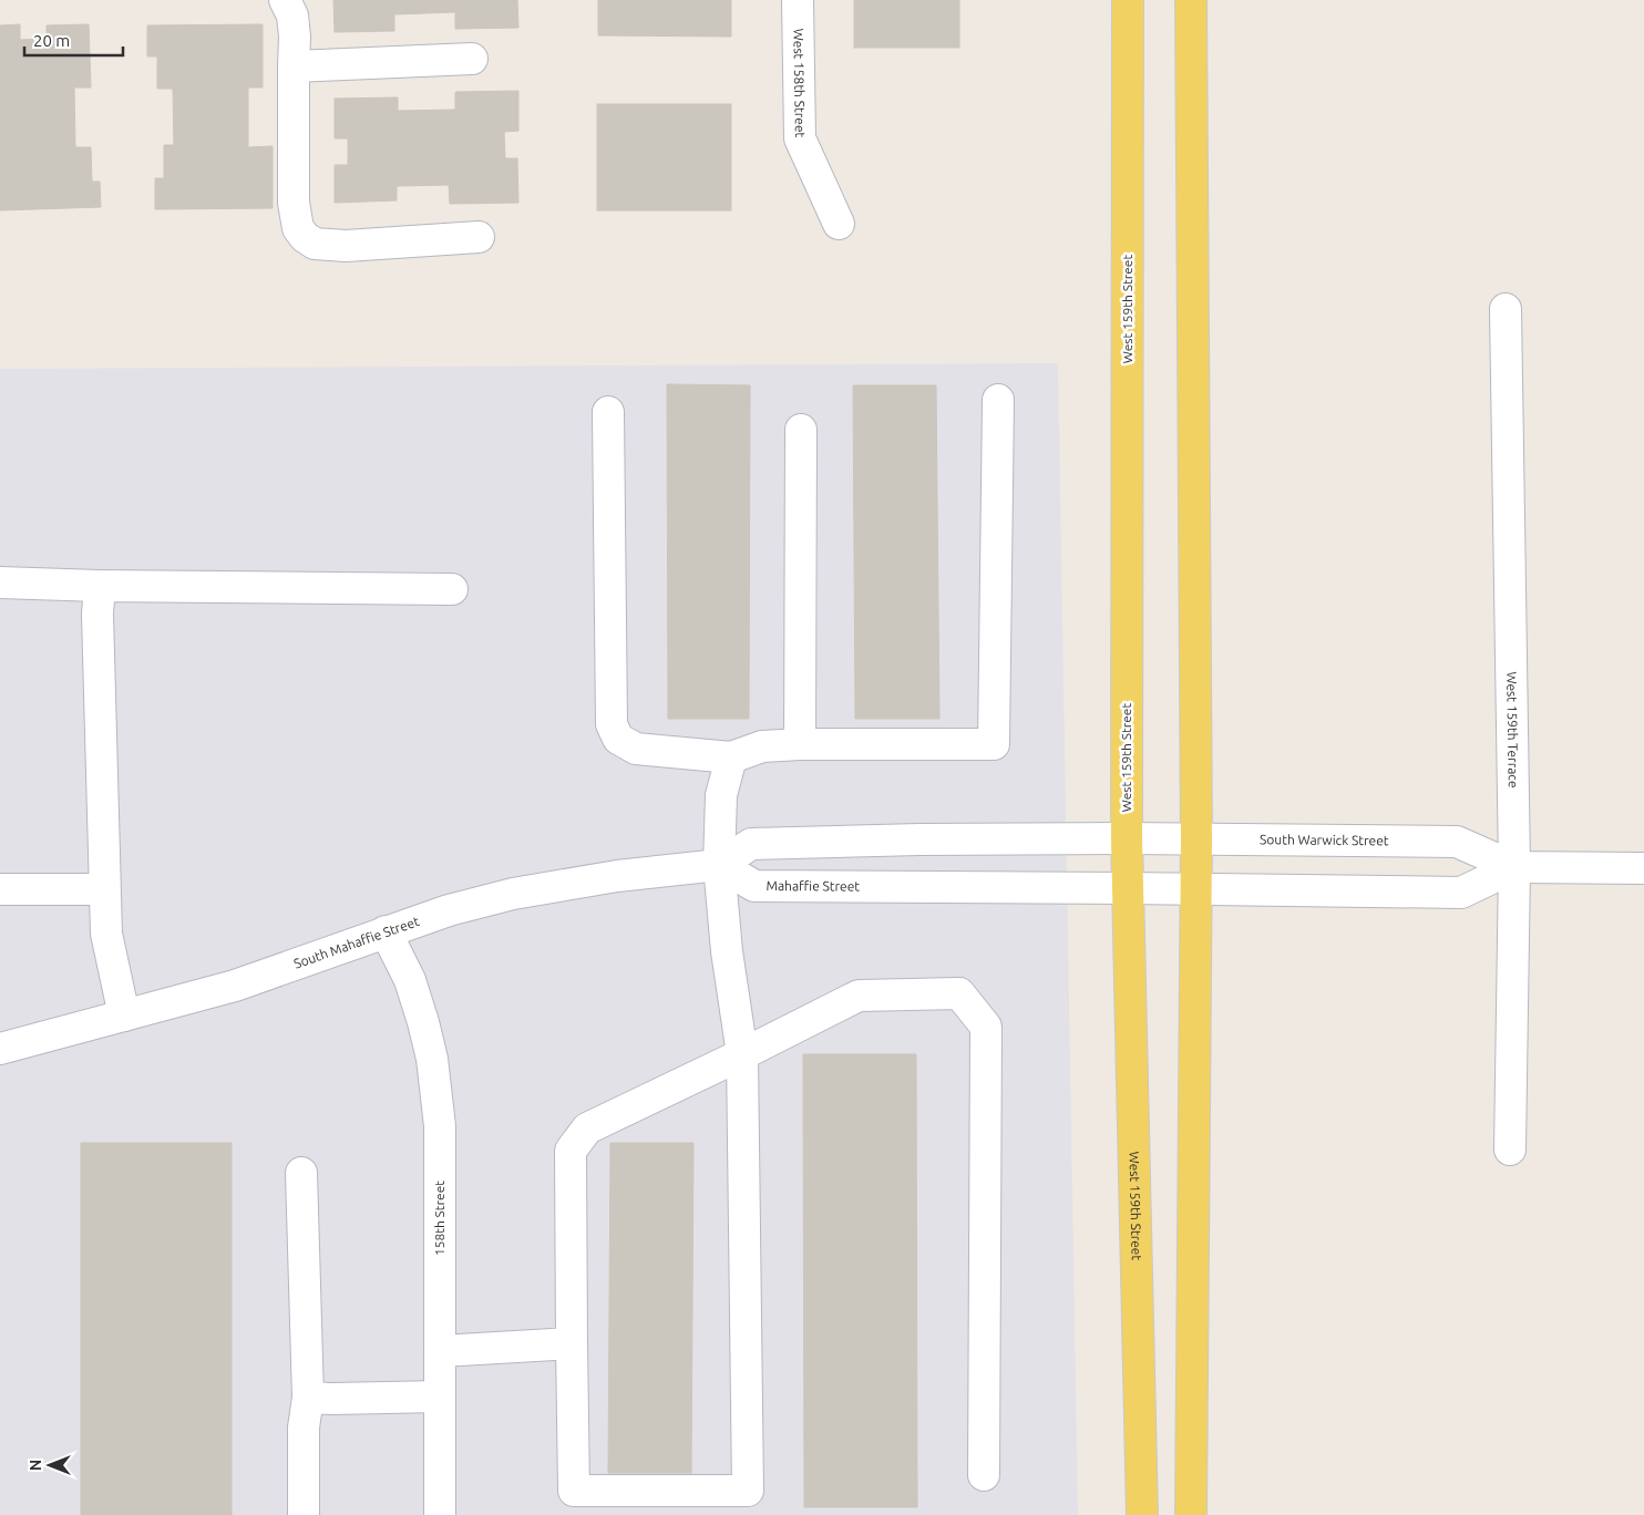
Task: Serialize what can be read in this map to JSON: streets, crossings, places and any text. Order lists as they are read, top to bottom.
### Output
{
  "streets": {
    "main road": ["West 159th Street"],
    "street": [
      "West 158th Street",
      "West 159th Terrace",
      "South Warwick Street",
      "Mahaffie Street",
      "South Mahaffie Street",
      "158th Street"
    ]
  },
  "crossings": [
    ["West 159th Street", "South Warwick Street"],
    ["West 159th Street", "Mahaffie Street"],
    ["West 159th Terrace", "South Warwick Street"],
    ["South Warwick Street", "Mahaffie Street"],
    ["Mahaffie Street", "South Mahaffie Street"],
    ["South Mahaffie Street", "158th Street"]
  ],
  "scale_bar": "20 m",
  "north": "left"
}
